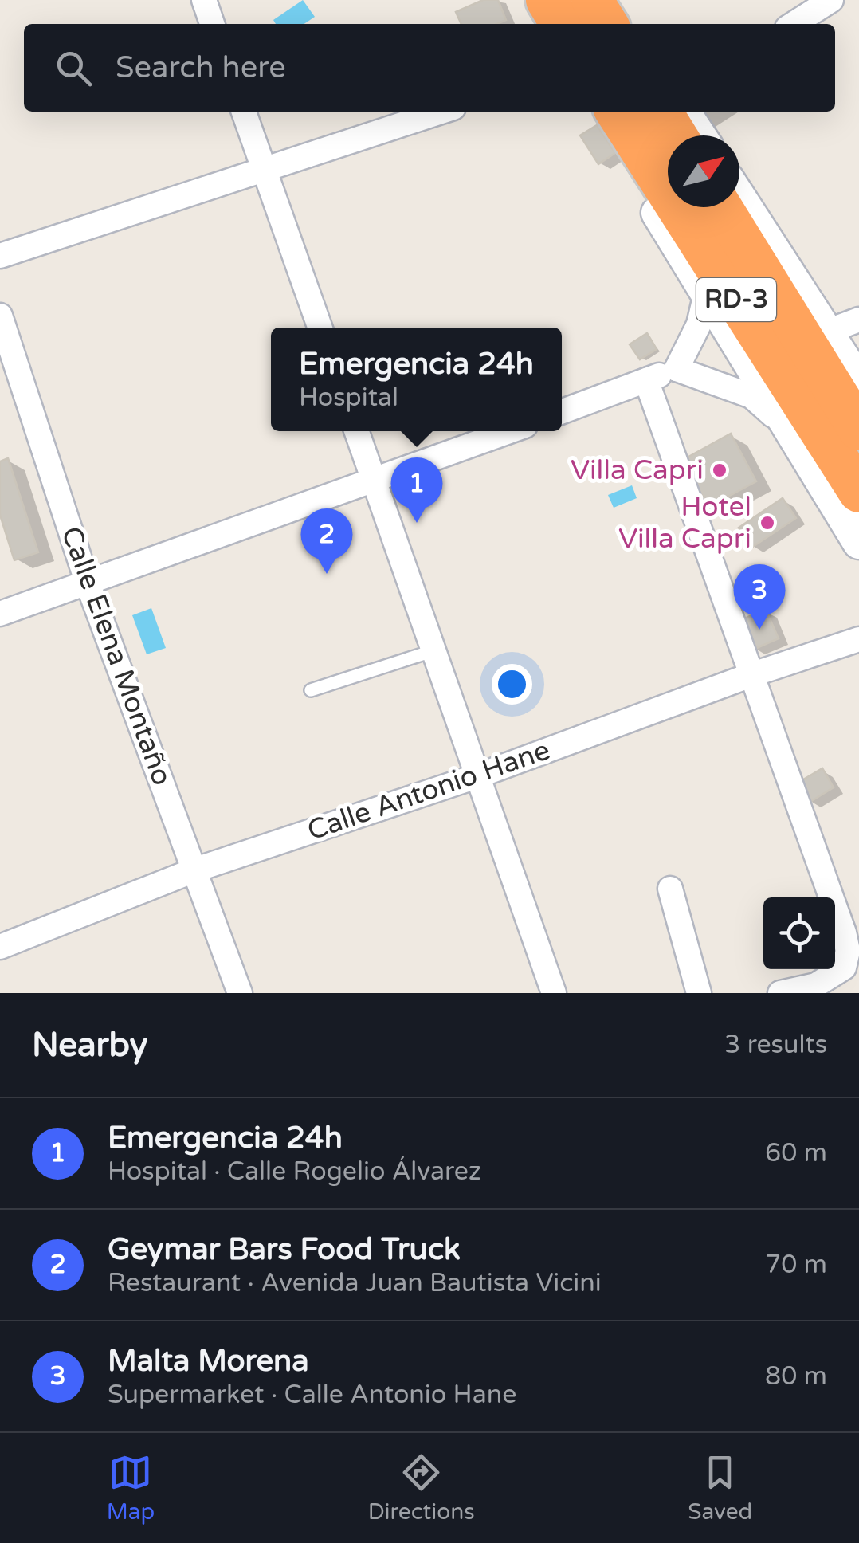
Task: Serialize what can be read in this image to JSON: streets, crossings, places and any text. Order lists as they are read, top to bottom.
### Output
{
  "streets": {
    "highway": ["RD-3"],
    "street": ["Calle Elena Montaño", "Calle Antonio Hane"]
  },
  "crossings": [
    ["Calle Elena Montaño", "Calle Antonio Hane"]
  ],
  "places": ["Villa Capri", "Hotel Villa Capri"],
  "north": "top right",
  "page": {
    "search": "Search here",
    "popup": ["Emergencia 24h", "Hospital"],
    "pins": ["1", "2", "3"],
    "heading": ["Nearby", "3 results"],
    "list": [
      {
        "mark": "1",
        "name": "Emergencia 24h",
        "note": "Hospital · Calle Rogelio Álvarez",
        "value": "60 m"
      },
      {
        "mark": "2",
        "name": "Geymar Bars Food Truck",
        "note": "Restaurant · Avenida Juan Bautista Vicini",
        "value": "70 m"
      },
      {
        "mark": "3",
        "name": "Malta Morena",
        "note": "Supermarket · Calle Antonio Hane",
        "value": "80 m"
      }
    ],
    "nav": ["Map", "Directions", "Saved"]
  }
}
